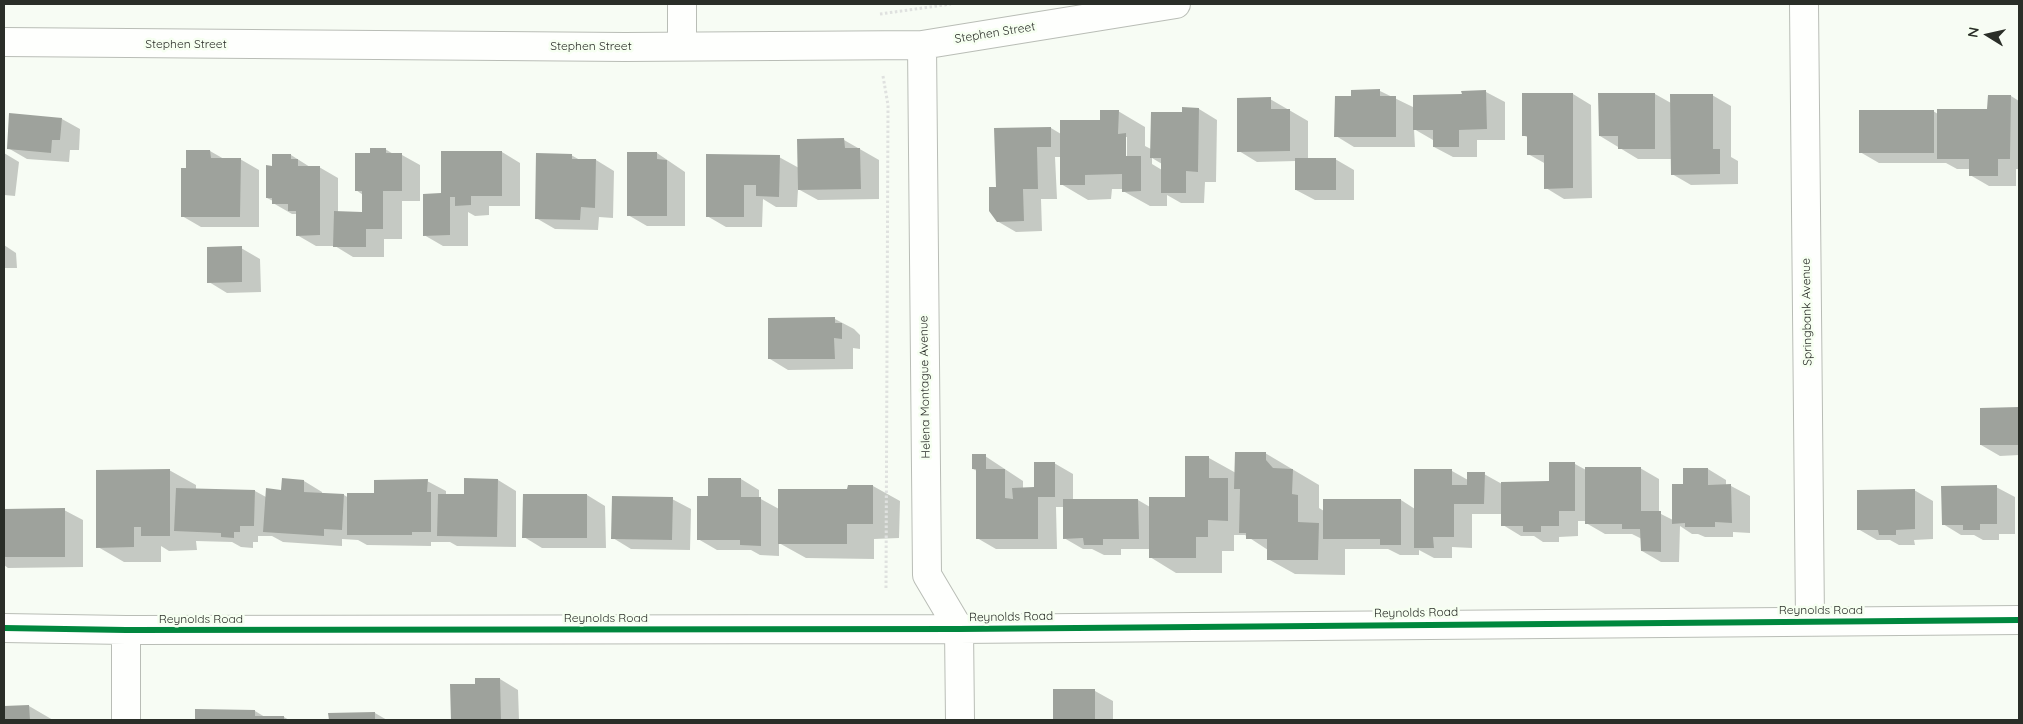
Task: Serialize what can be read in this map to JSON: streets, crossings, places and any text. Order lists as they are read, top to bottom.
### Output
{
  "streets": {
    "street": [
      "Stephen Street",
      "Springbank Avenue",
      "Helena Montague Avenue",
      "Reynolds Road"
    ]
  },
  "crossings": [
    ["Stephen Street", "Helena Montague Avenue"],
    ["Springbank Avenue", "Reynolds Road"],
    ["Helena Montague Avenue", "Reynolds Road"]
  ],
  "north": "left"
}
